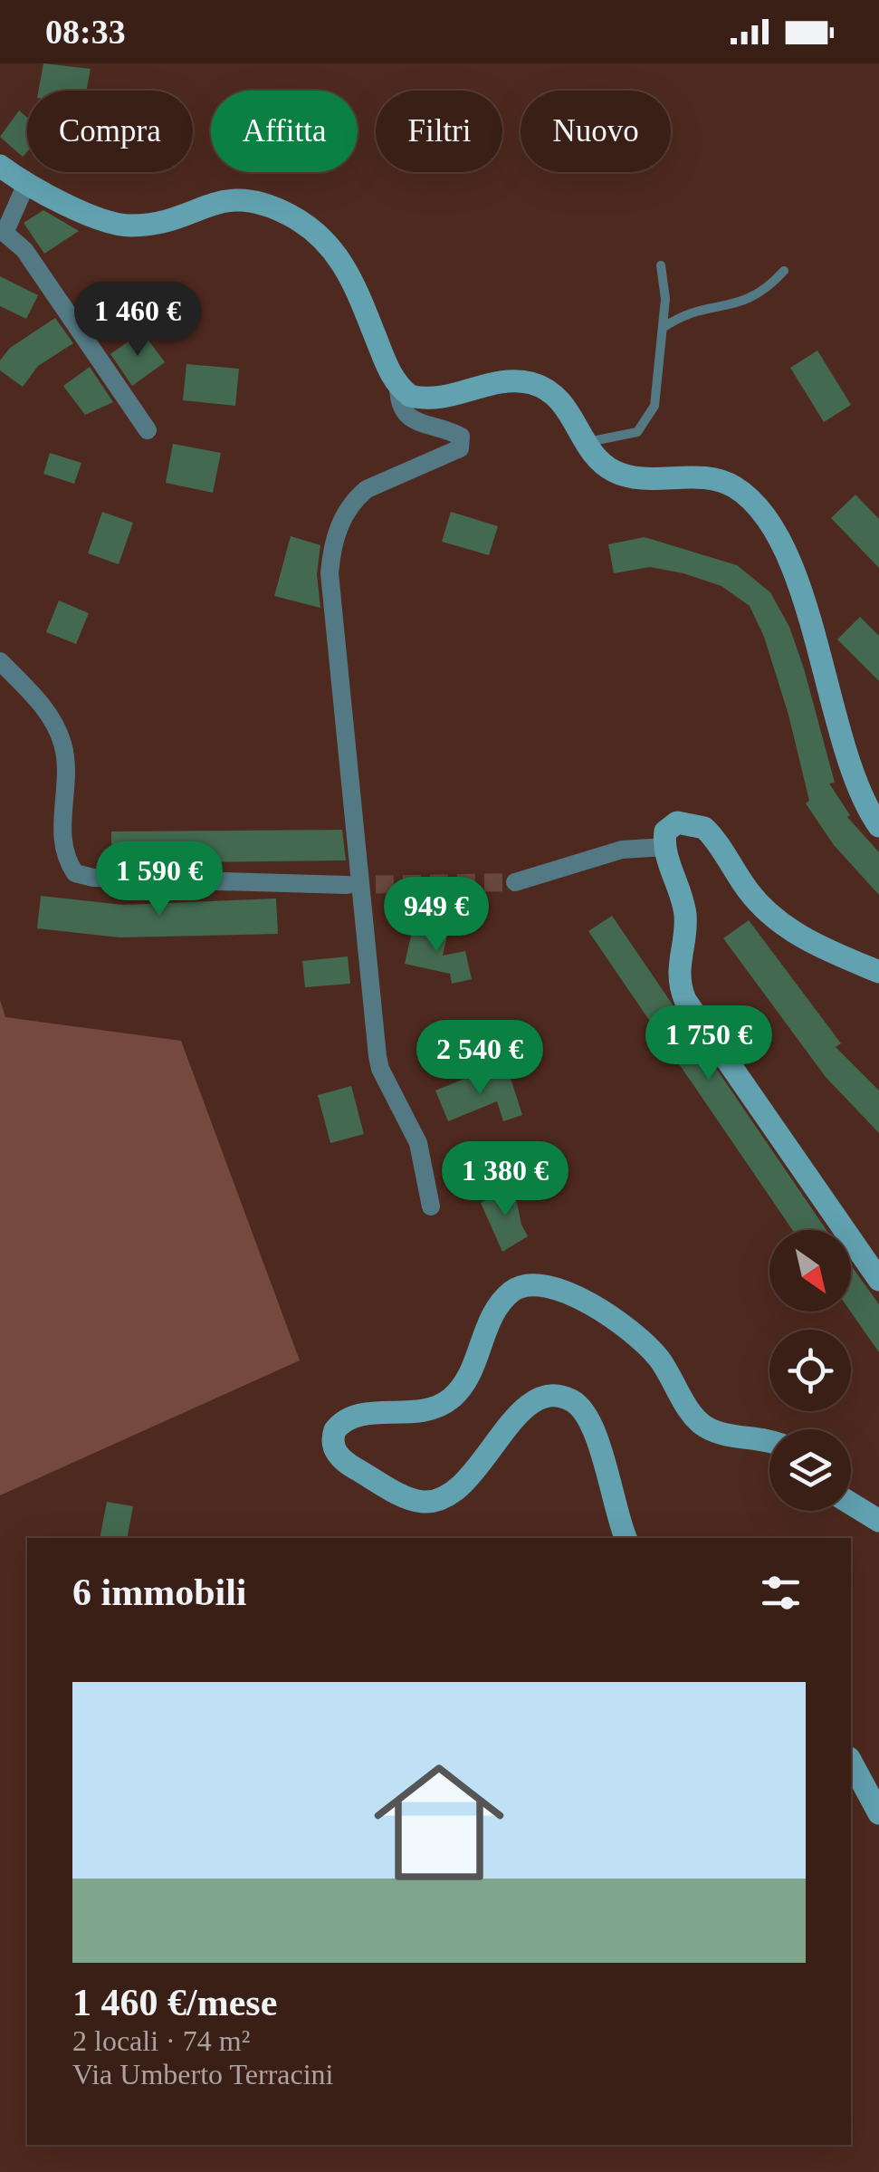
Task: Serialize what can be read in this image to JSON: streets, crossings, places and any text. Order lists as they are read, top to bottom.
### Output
{
  "north": "bottom right",
  "page": {
    "status": "08:33",
    "chip": [
      "Compra",
      "Affitta",
      "Filtri",
      "Nuovo"
    ],
    "price": [
      "1 460 €",
      "1 590 €",
      "949 €",
      "1 750 €",
      "2 540 €",
      "1 380 €"
    ],
    "heading": "6 immobili",
    "list": [
      {
        "name": "1 460 €/mese",
        "note": "2 locali · 74 m² · Via Umberto Terracini"
      }
    ]
  }
}
